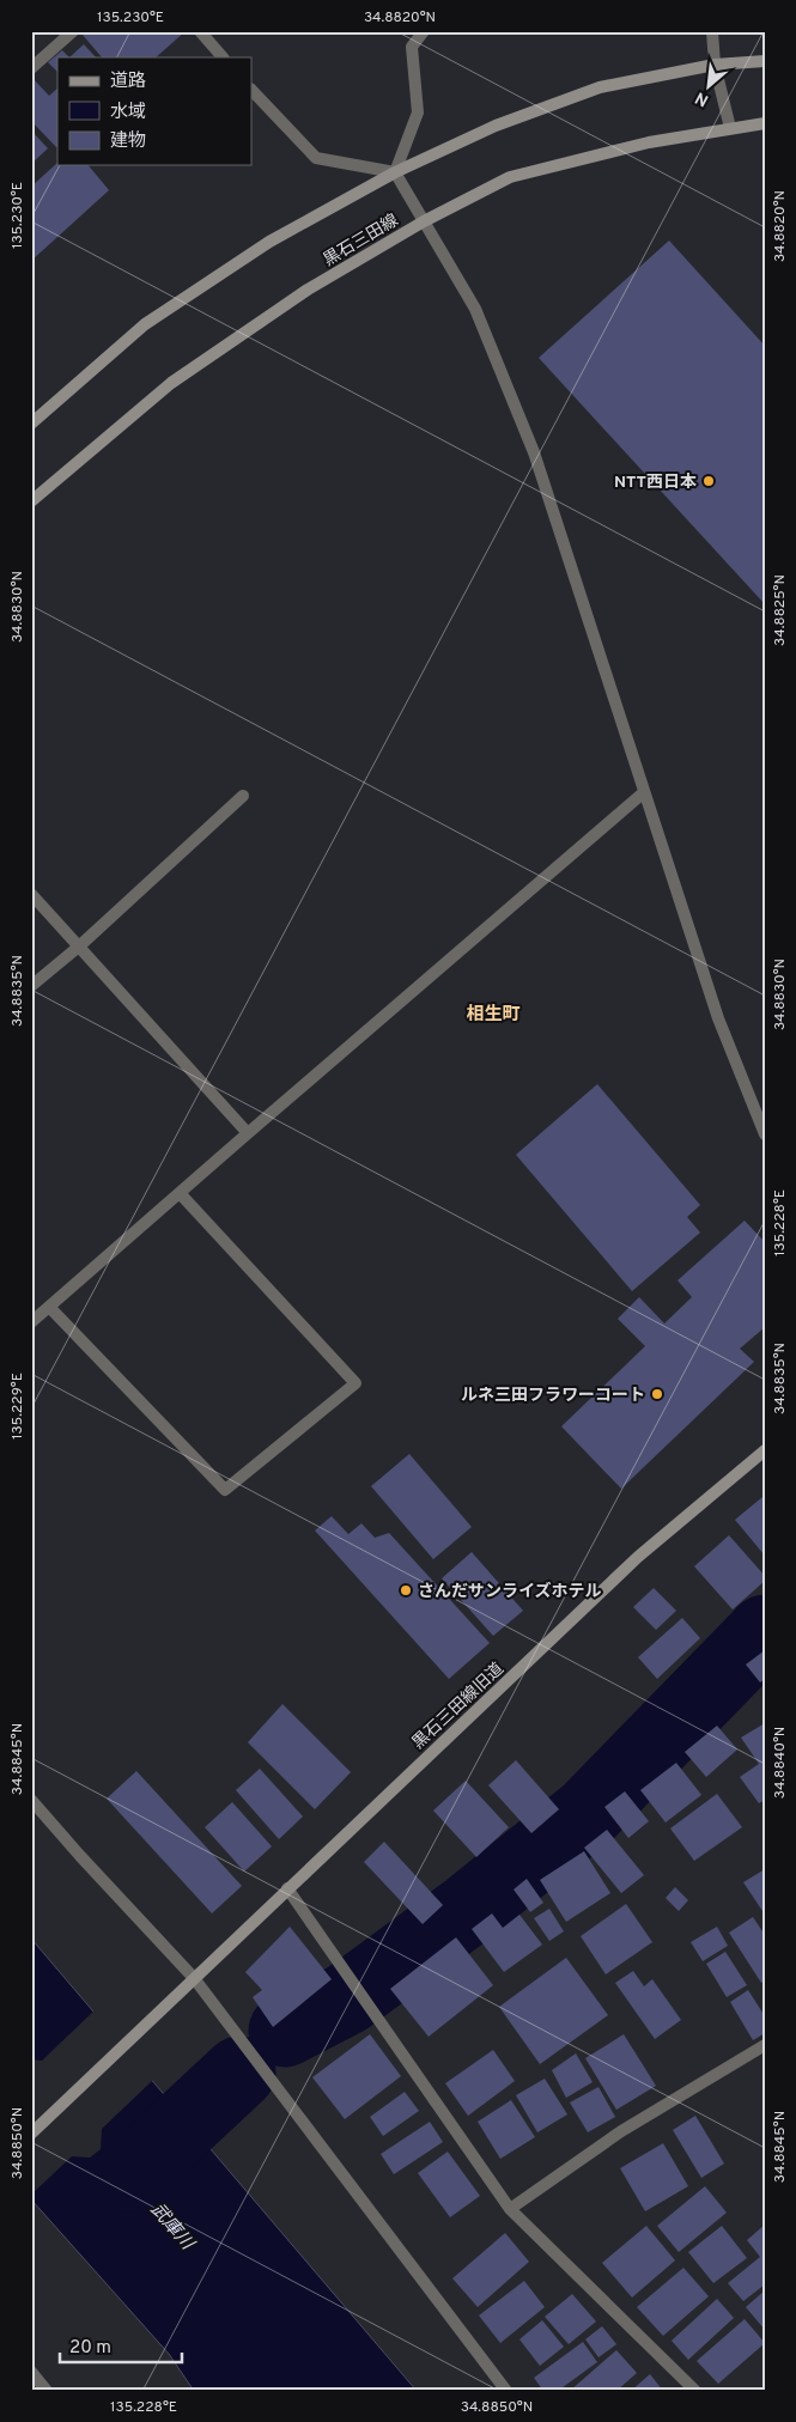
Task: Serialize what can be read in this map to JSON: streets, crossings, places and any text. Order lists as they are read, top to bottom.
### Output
{
  "streets": {
    "main road": ["黒石三田線", "黒石三田線旧道"]
  },
  "districts": ["相生町"],
  "water": ["武庫川"],
  "places": ["NTT西日本", "ルネ三田フラワーコート", "さんだサンライズホテル"],
  "legend": ["道路", "水域", "建物"],
  "scale_bar": "20 m",
  "north": "bottom left",
  "coordinates": [
    "135.230°E",
    "34.8820°N",
    "34.8830°N",
    "34.8825°N",
    "34.8835°N",
    "135.228°E",
    "135.229°E",
    "34.8845°N",
    "34.8840°N",
    "34.8850°N"
  ]
}
